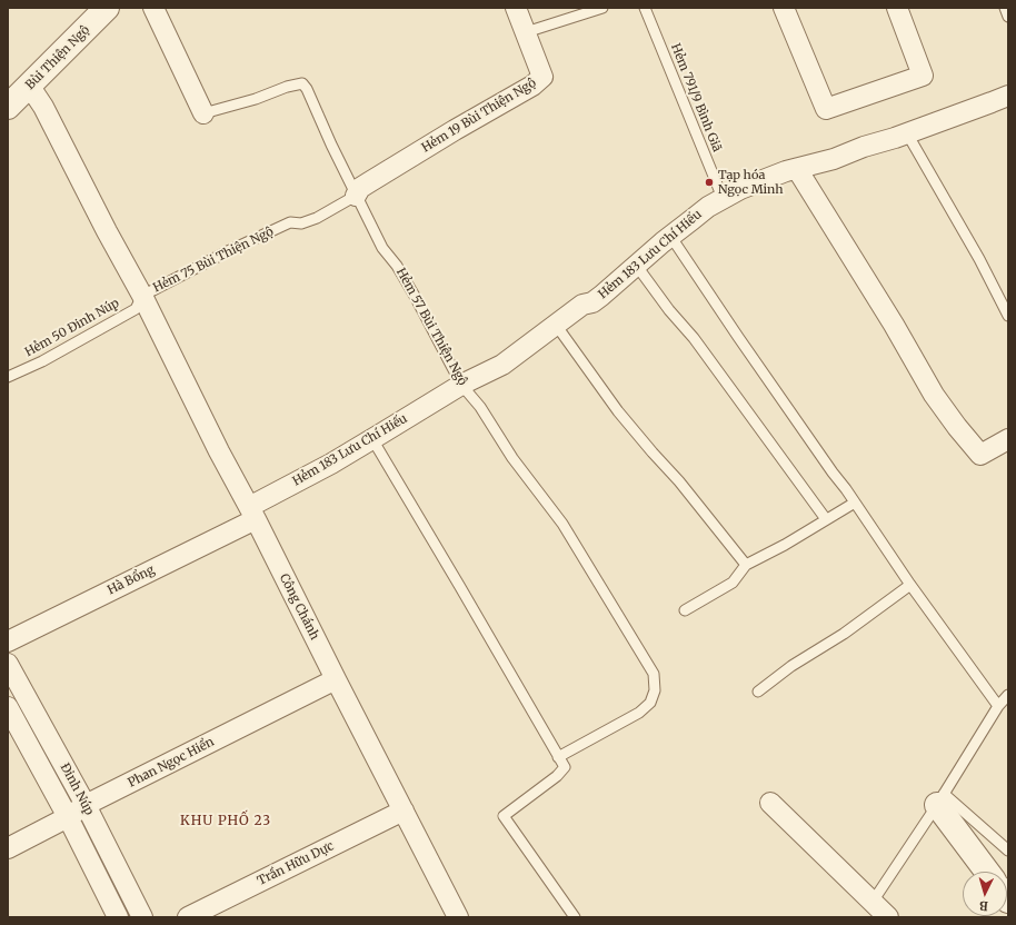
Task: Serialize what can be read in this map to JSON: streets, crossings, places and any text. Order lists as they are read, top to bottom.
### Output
{
  "streets": {
    "street": [
      "Bùi Thiện Ngộ",
      "Hẻm 19 Bùi Thiện Ngộ",
      "Hẻm 183 Lưu Chí Hiếu",
      "Hẻm 75 Bùi Thiện Ngộ",
      "Hẻm 57 Bùi Thiện Ngộ",
      "Hà Bổng",
      "Công Chánh",
      "Phan Ngọc Hiển",
      "Đinh Núp",
      "Trần Hữu Dực"
    ],
    "lane": ["Hẻm 791/9 Bình Giã", "Hẻm 50 Đinh Núp"]
  },
  "crossings": [
    ["Bùi Thiện Ngộ", "Hẻm 75 Bùi Thiện Ngộ"],
    ["Hẻm 791/9 Bình Giã", "Hẻm 183 Lưu Chí Hiếu"],
    ["Hẻm 19 Bùi Thiện Ngộ", "Hẻm 75 Bùi Thiện Ngộ"],
    ["Hẻm 19 Bùi Thiện Ngộ", "Hẻm 57 Bùi Thiện Ngộ"],
    ["Hẻm 183 Lưu Chí Hiếu", "Hẻm 57 Bùi Thiện Ngộ"],
    ["Hẻm 183 Lưu Chí Hiếu", "Hà Bổng"],
    ["Hẻm 183 Lưu Chí Hiếu", "Công Chánh"],
    ["Hẻm 75 Bùi Thiện Ngộ", "Hẻm 57 Bùi Thiện Ngộ"],
    ["Hẻm 75 Bùi Thiện Ngộ", "Hẻm 50 Đinh Núp"],
    ["Hẻm 75 Bùi Thiện Ngộ", "Công Chánh"],
    ["Hẻm 50 Đinh Núp", "Công Chánh"],
    ["Hà Bổng", "Công Chánh"],
    ["Công Chánh", "Phan Ngọc Hiển"],
    ["Công Chánh", "Trần Hữu Dực"],
    ["Phan Ngọc Hiển", "Đinh Núp"]
  ],
  "districts": ["KHU PHỐ 23"],
  "places": ["Tạp hóa Ngọc Minh"],
  "north": "bottom"
}
